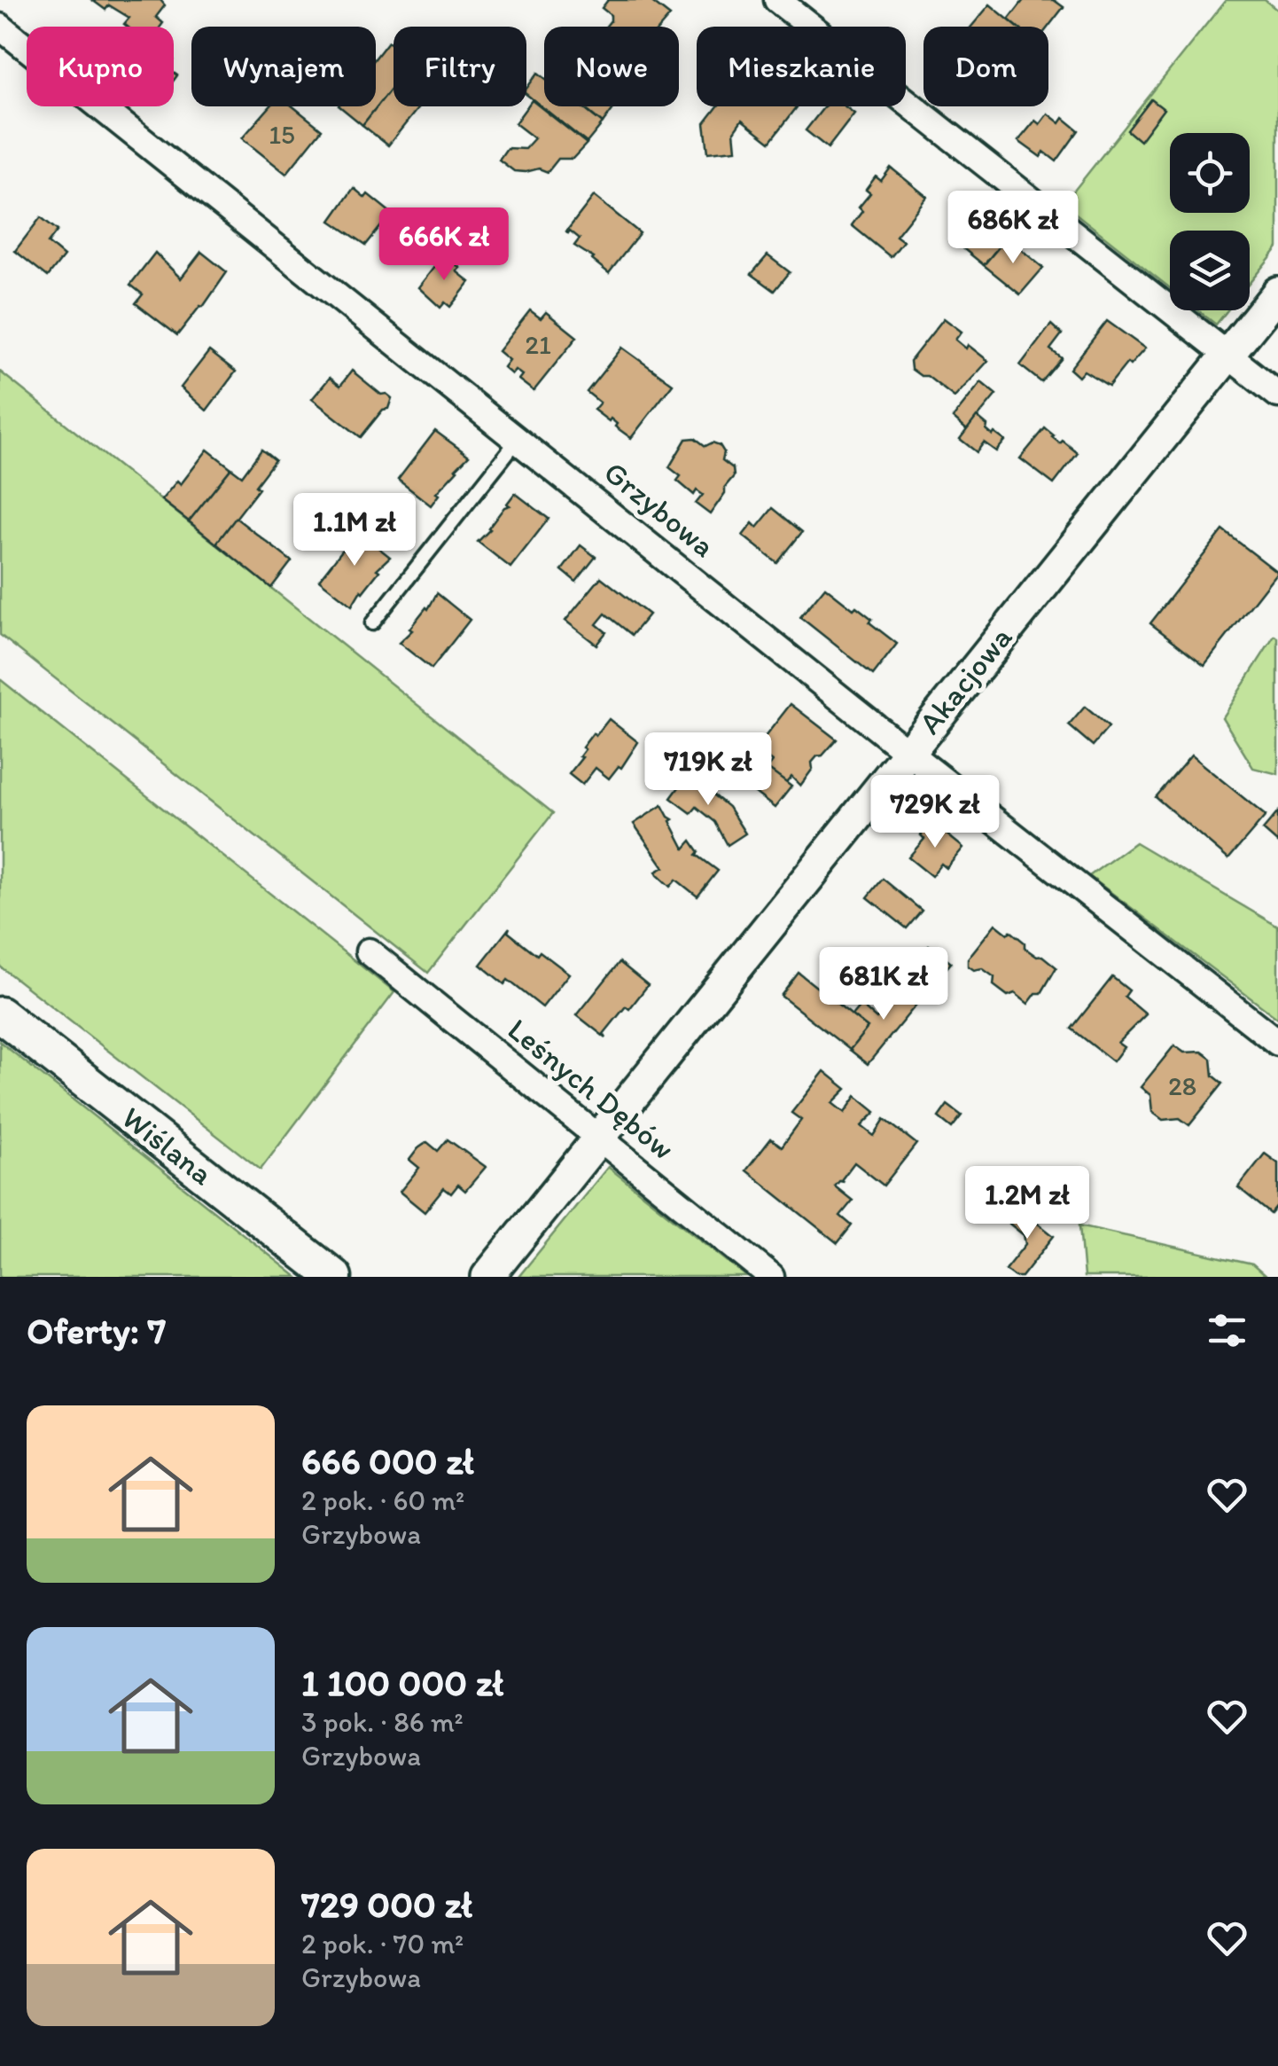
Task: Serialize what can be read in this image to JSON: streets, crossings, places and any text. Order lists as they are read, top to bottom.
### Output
{
  "streets": {
    "main road": ["Wiślana"],
    "street": ["Grzybowa", "Akacjowa", "Leśnych Dębów"]
  },
  "crossings": [
    ["Grzybowa", "Akacjowa"],
    ["Akacjowa", "Leśnych Dębów"]
  ],
  "house_numbers": ["15", "21", "28"],
  "page": {
    "chip": [
      "Kupno",
      "Wynajem",
      "Filtry",
      "Nowe",
      "Mieszkanie",
      "Dom"
    ],
    "price": [
      "686K zł",
      "666K zł",
      "1.1M zł",
      "719K zł",
      "729K zł",
      "681K zł",
      "1.2M zł"
    ],
    "heading": "Oferty: 7",
    "list": [
      {
        "name": "666 000 zł",
        "note": "2 pok. · 60 m² · Grzybowa"
      },
      {
        "name": "1 100 000 zł",
        "note": "3 pok. · 86 m² · Grzybowa"
      },
      {
        "name": "729 000 zł",
        "note": "2 pok. · 70 m² · Grzybowa"
      }
    ]
  }
}
